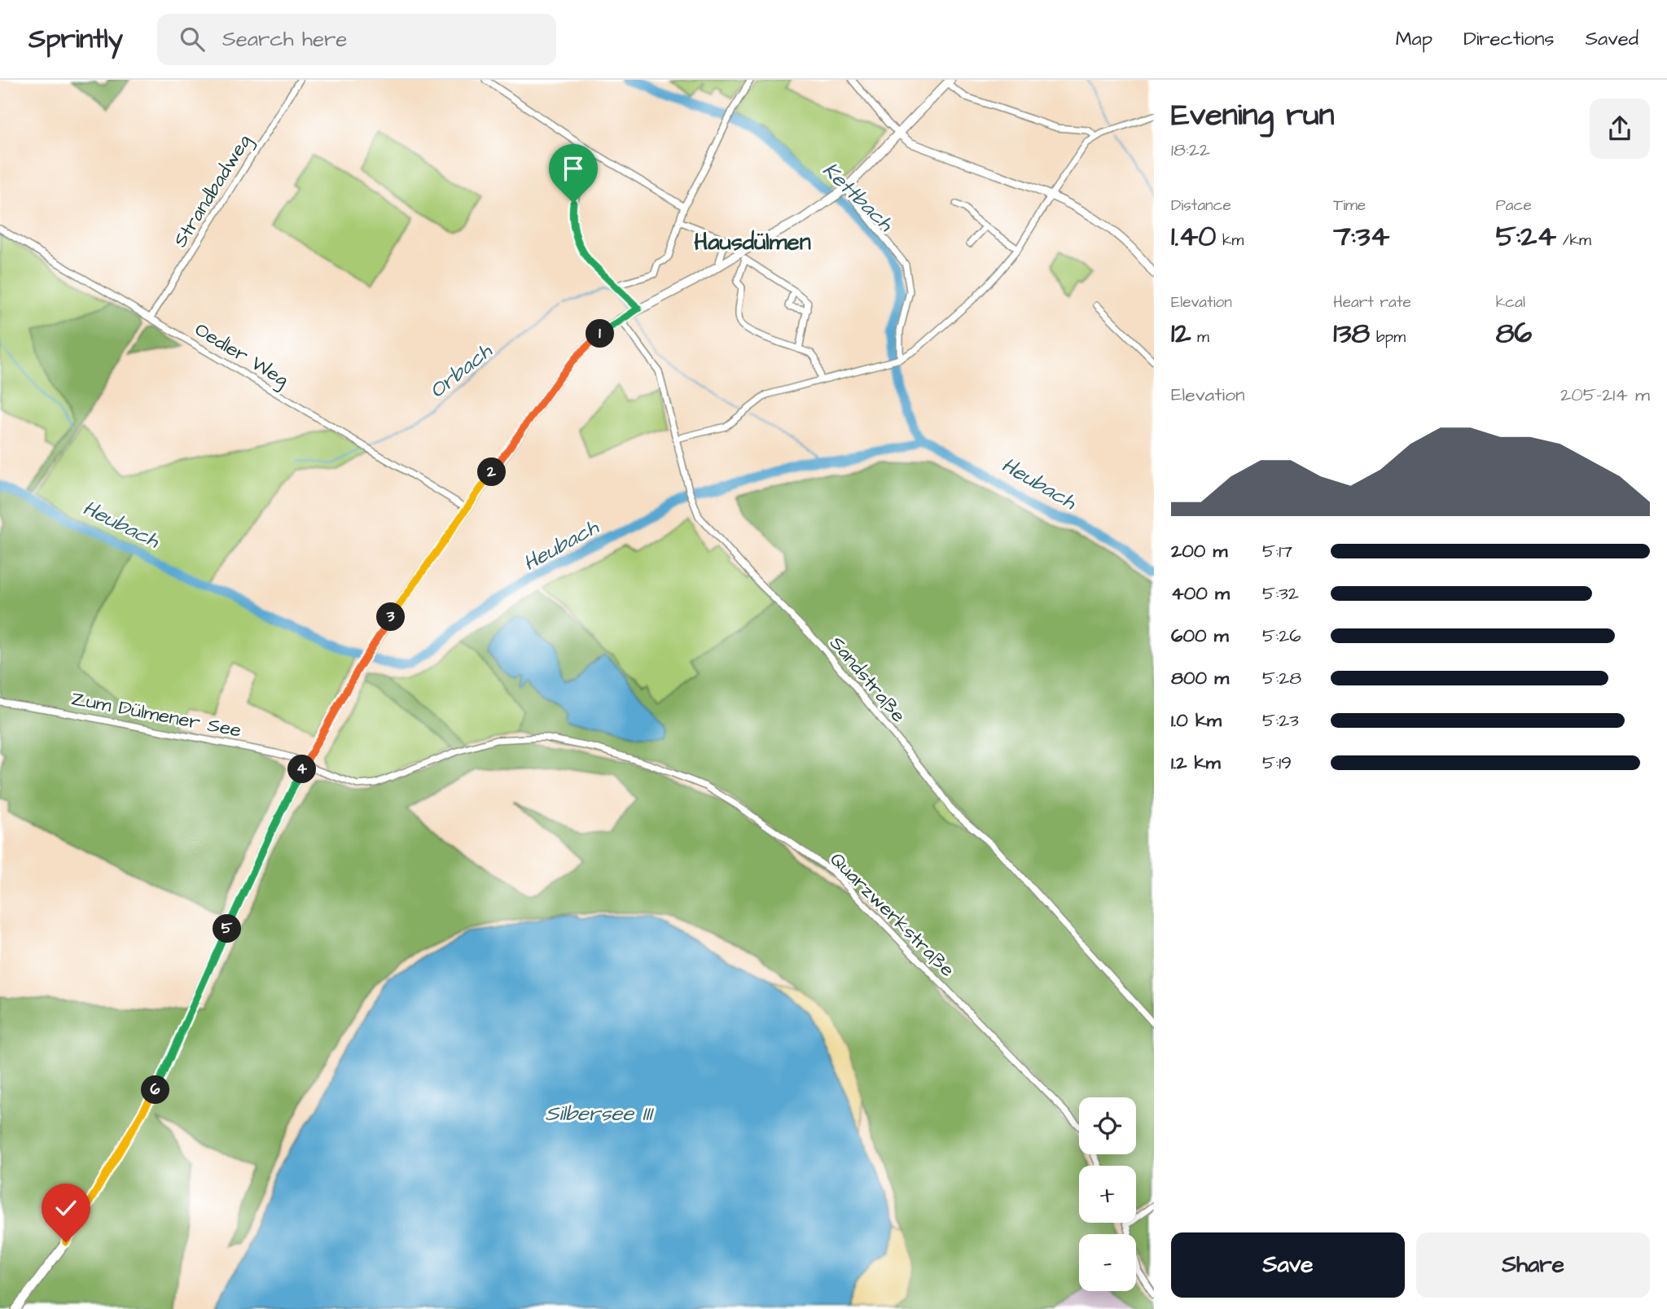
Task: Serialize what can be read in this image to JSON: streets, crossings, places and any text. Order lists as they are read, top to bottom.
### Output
{
  "streets": {
    "street": [
      "Strandbadweg",
      "Oedler Weg",
      "Sandstraße",
      "Zum Dülmener See",
      "Quarzwerkstraße"
    ]
  },
  "crossings": [
    ["Strandbadweg", "Oedler Weg"],
    ["Zum Dülmener See", "Quarzwerkstraße"]
  ],
  "districts": ["Hausdülmen"],
  "water": [
    "Kettbach",
    "Orbach",
    "Heubach",
    "Silbersee III"
  ],
  "page": {
    "header": "Sprintly",
    "search": "Search here",
    "nav": ["Map", "Directions", "Saved"],
    "heading": ["Evening run", "18:22"],
    "stats": [
      ["Distance", "1.40 km"],
      ["Time", "7:34"],
      ["Pace", "5:24 /km"],
      ["Elevation", "12 m"],
      ["Heart rate", "138 bpm"],
      ["kcal", "86"]
    ],
    "pins": [
      "1",
      "2",
      "3",
      "4",
      "5",
      "6"
    ],
    "chart": ["Elevation", "205–214 m"],
    "list": [
      {
        "name": "200 m",
        "note": "5:17"
      },
      {
        "name": "400 m",
        "note": "5:32"
      },
      {
        "name": "600 m",
        "note": "5:26"
      },
      {
        "name": "800 m",
        "note": "5:28"
      },
      {
        "name": "1.0 km",
        "note": "5:23"
      },
      {
        "name": "1.2 km",
        "note": "5:19"
      }
    ],
    "map_buttons": ["+", "−"],
    "buttons": ["Save", "Share"]
  }
}
